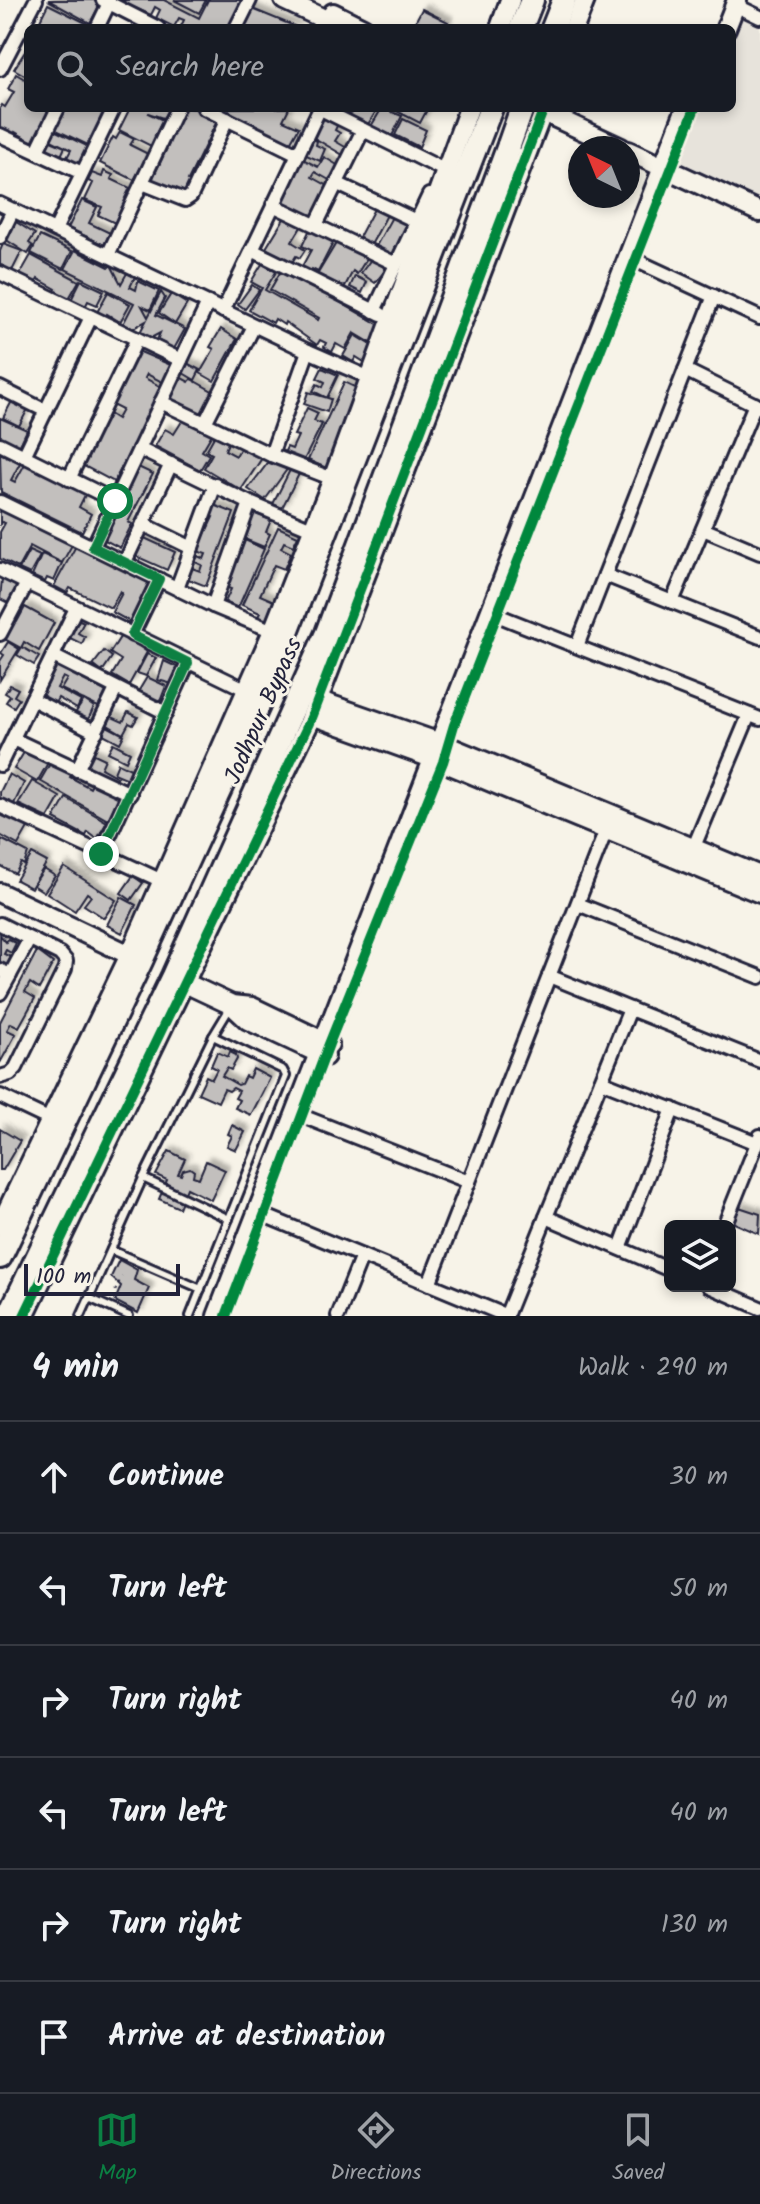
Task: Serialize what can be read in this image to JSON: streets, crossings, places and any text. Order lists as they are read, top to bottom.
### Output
{
  "streets": {
    "highway": ["Jodhpur Bypass"]
  },
  "scale_bar": "100 m",
  "north": "top left",
  "page": {
    "search": "Search here",
    "scale": "100 m",
    "heading": ["4 min", "Walk · 290 m"],
    "list": [
      ["Continue", "30 m"],
      ["Turn left", "50 m"],
      ["Turn right", "40 m"],
      ["Turn left", "40 m"],
      ["Turn right", "130 m"],
      "Arrive at destination"
    ],
    "nav": ["Map", "Directions", "Saved"]
  }
}
